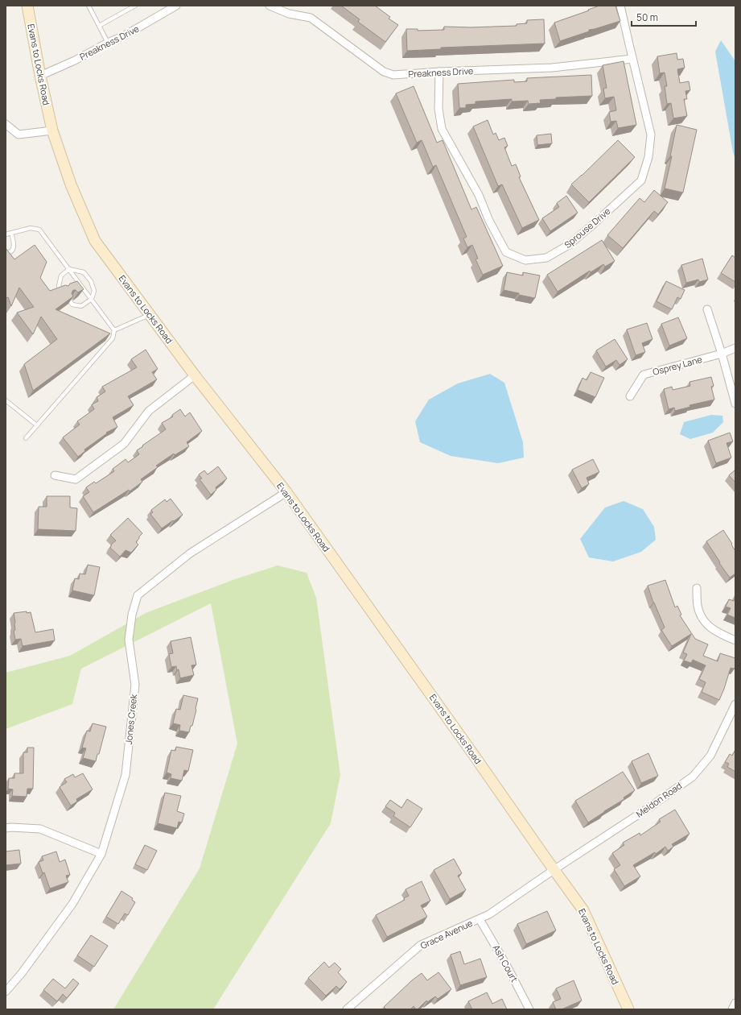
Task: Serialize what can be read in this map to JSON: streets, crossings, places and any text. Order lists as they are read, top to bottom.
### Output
{
  "streets": {
    "street": [
      "Preakness Drive",
      "Evans to Locks Road",
      "Sprouse Drive",
      "Osprey Lane",
      "Jones Creek",
      "Meldon Road",
      "Grace Avenue",
      "Ash Court"
    ]
  },
  "crossings": [
    ["Preakness Drive", "Evans to Locks Road"],
    ["Preakness Drive", "Sprouse Drive"],
    ["Evans to Locks Road", "Jones Creek"],
    ["Evans to Locks Road", "Meldon Road"],
    ["Evans to Locks Road", "Grace Avenue"],
    ["Meldon Road", "Grace Avenue"],
    ["Grace Avenue", "Ash Court"]
  ],
  "scale_bar": "50 m"
}
